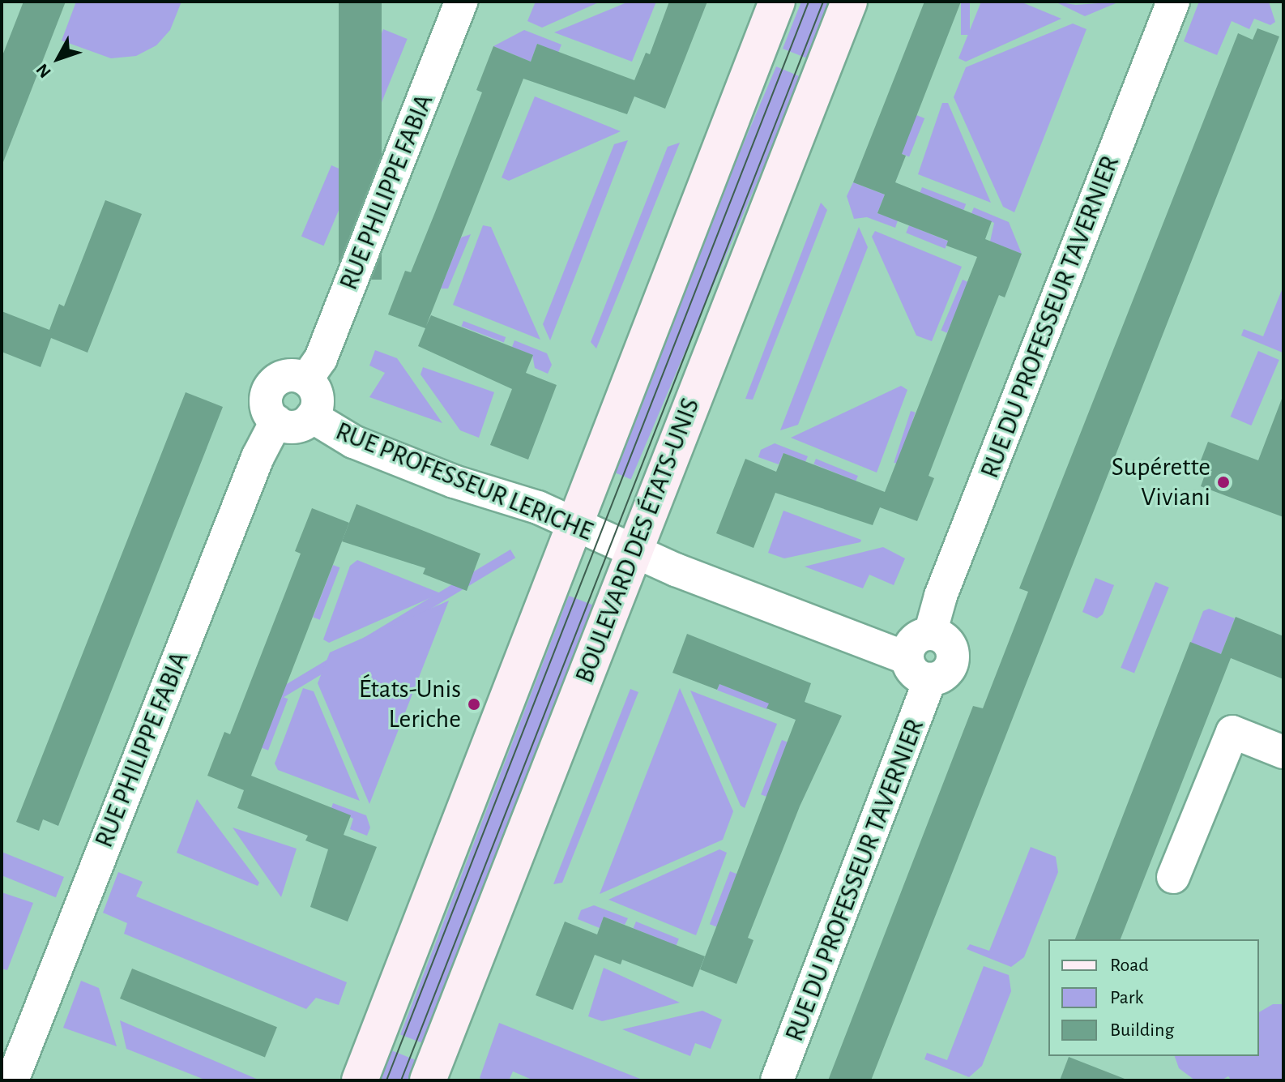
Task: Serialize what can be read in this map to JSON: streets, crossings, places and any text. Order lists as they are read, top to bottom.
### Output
{
  "streets": {
    "main road": ["BOULEVARD DES ÉTATS-UNIS"],
    "street": ["RUE PHILIPPE FABIA", "RUE DU PROFESSEUR TAVERNIER", "RUE PROFESSEUR LERICHE"]
  },
  "crossings": [
    ["RUE PHILIPPE FABIA", "RUE PROFESSEUR LERICHE"],
    ["RUE DU PROFESSEUR TAVERNIER", "RUE PROFESSEUR LERICHE"],
    ["RUE PROFESSEUR LERICHE", "BOULEVARD DES ÉTATS-UNIS"]
  ],
  "places": ["Supérette Viviani", "États-Unis Leriche"],
  "legend": ["Road", "Park", "Building"],
  "north": "bottom left"
}
